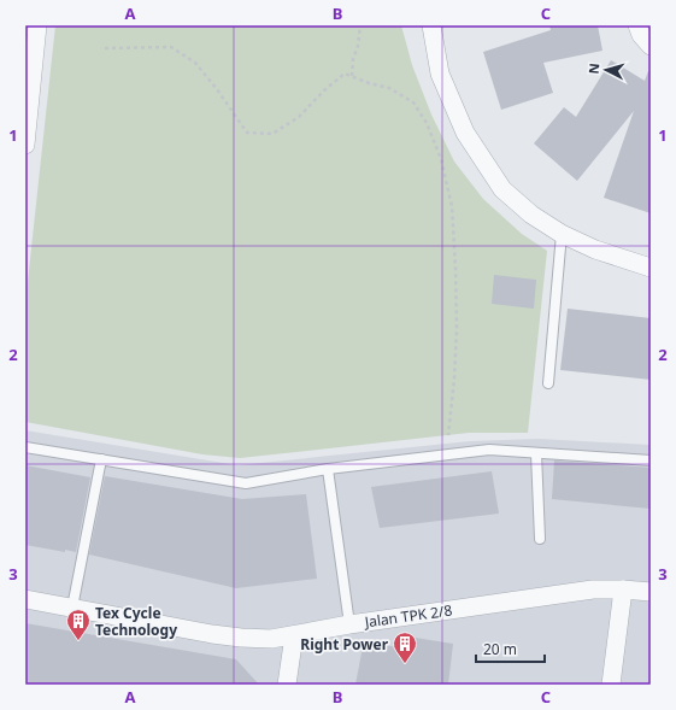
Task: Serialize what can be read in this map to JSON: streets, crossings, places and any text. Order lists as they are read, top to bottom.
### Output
{
  "streets": {
    "street": ["Jalan TPK 2/8"]
  },
  "places": {
    "building": ["Tex Cycle Technology", "Right Power"]
  },
  "scale_bar": "20 m",
  "north": "left",
  "grid": {
    "columns": ["A", "B", "C"],
    "rows": ["1", "2", "3"]
  }
}
